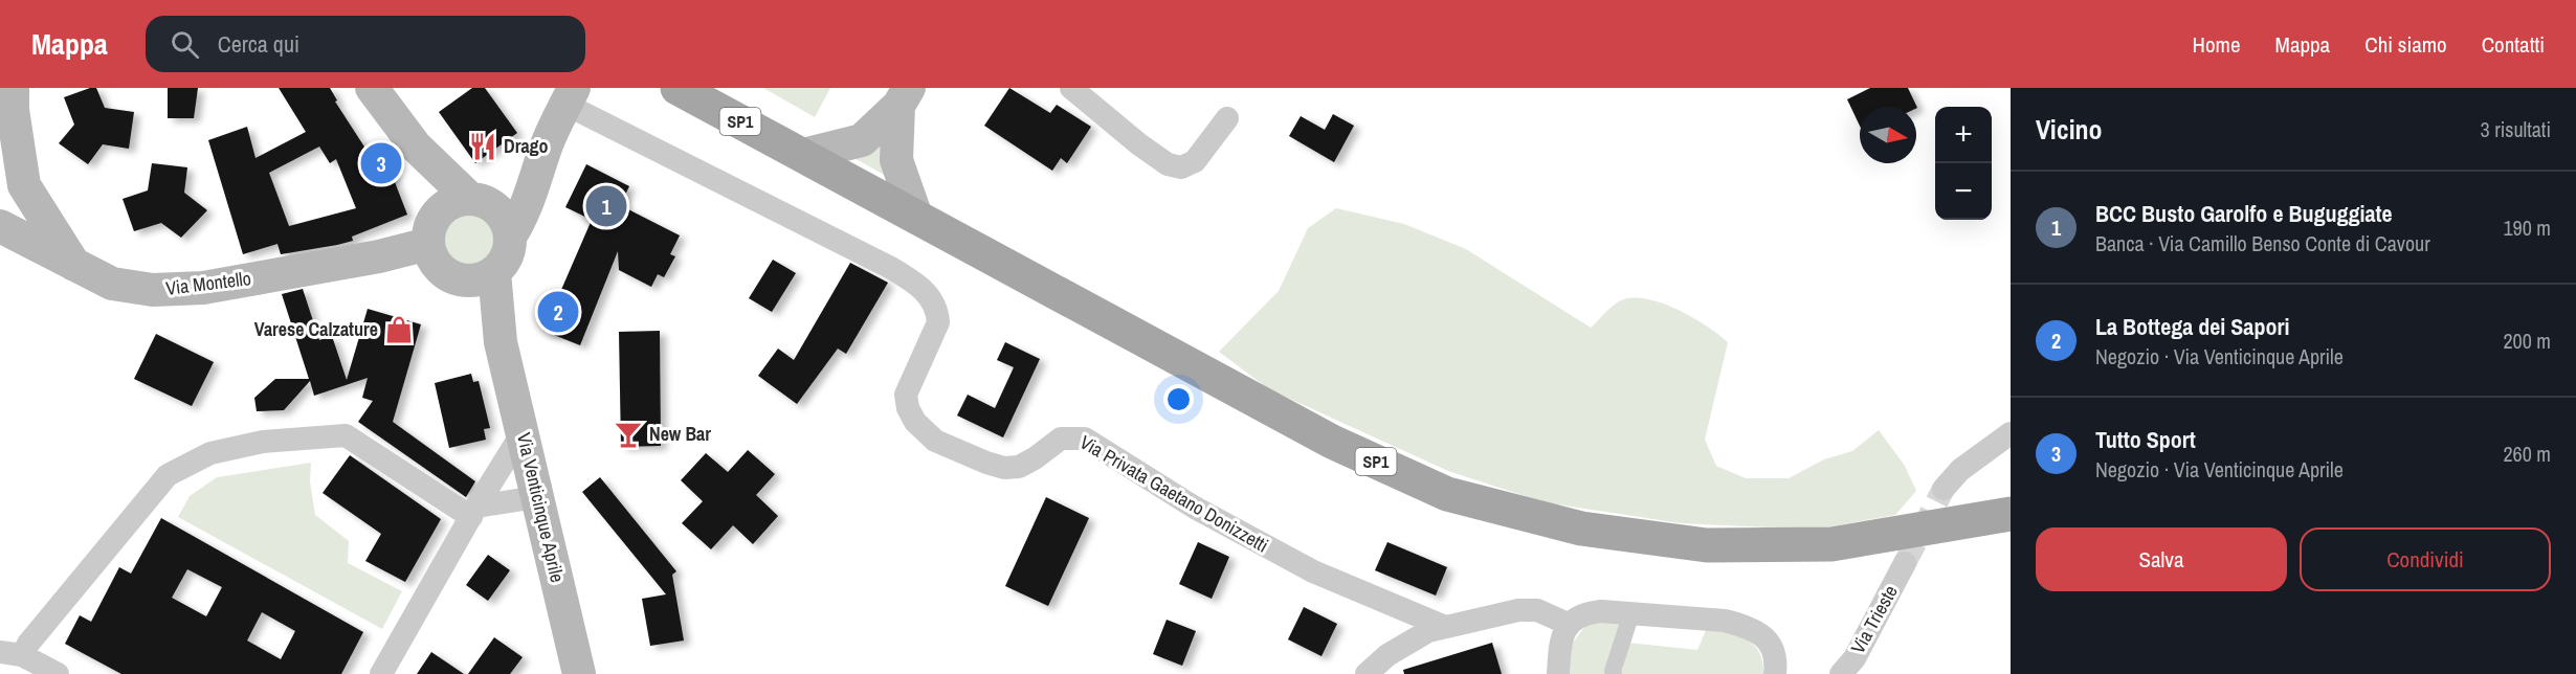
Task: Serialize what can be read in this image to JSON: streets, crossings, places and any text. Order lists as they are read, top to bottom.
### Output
{
  "streets": {
    "main road": ["SP1", "Via Montello", "Via Venticinque Aprile"],
    "street": ["Via Privata Gaetano Donizzetti", "Via Trieste"]
  },
  "crossings": [
    ["Via Montello", "Via Venticinque Aprile"]
  ],
  "places": {
    "restaurant": ["Drago"],
    "shop": ["Varese Calzature"],
    "bar": ["New Bar"]
  },
  "north": "right",
  "page": {
    "header": "Mappa",
    "search": "Cerca qui",
    "nav": [
      "Home",
      "Mappa",
      "Chi siamo",
      "Contatti"
    ],
    "heading": ["Vicino", "3 risultati"],
    "map_buttons": ["+", "−"],
    "pins": ["3", "1", "2"],
    "list": [
      {
        "mark": "1",
        "name": "BCC Busto Garolfo e Buguggiate",
        "note": "Banca · Via Camillo Benso Conte di Cavour",
        "value": "190 m"
      },
      {
        "mark": "2",
        "name": "La Bottega dei Sapori",
        "note": "Negozio · Via Venticinque Aprile",
        "value": "200 m"
      },
      {
        "mark": "3",
        "name": "Tutto Sport",
        "note": "Negozio · Via Venticinque Aprile",
        "value": "260 m"
      }
    ],
    "buttons": ["Salva", "Condividi"]
  }
}
